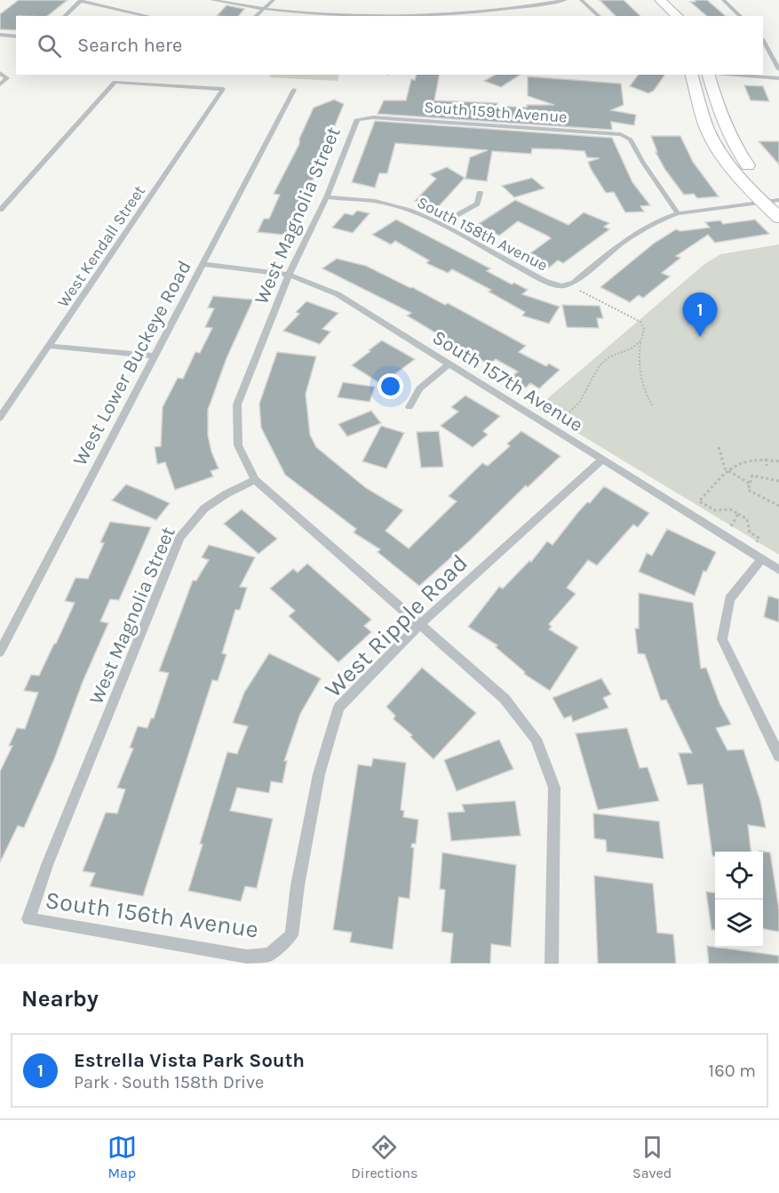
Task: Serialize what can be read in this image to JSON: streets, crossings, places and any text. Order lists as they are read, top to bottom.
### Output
{
  "streets": {
    "street": [
      "South 159th Avenue",
      "West Magnolia Street",
      "South 158th Avenue",
      "West Kendall Street",
      "West Lower Buckeye Road",
      "South 157th Avenue",
      "West Ripple Road",
      "South 156th Avenue"
    ]
  },
  "crossings": [
    ["South 159th Avenue", "West Magnolia Street"],
    ["West Magnolia Street", "South 158th Avenue"],
    ["West Magnolia Street", "South 157th Avenue"],
    ["West Magnolia Street", "South 156th Avenue"],
    ["West Lower Buckeye Road", "South 157th Avenue"],
    ["South 157th Avenue", "West Ripple Road"],
    ["West Ripple Road", "South 156th Avenue"]
  ],
  "page": {
    "search": "Search here",
    "pins": "1",
    "heading": "Nearby",
    "list": [
      {
        "mark": "1",
        "name": "Estrella Vista Park South",
        "note": "Park · South 158th Drive",
        "value": "160 m"
      }
    ],
    "nav": ["Map", "Directions", "Saved"]
  }
}
